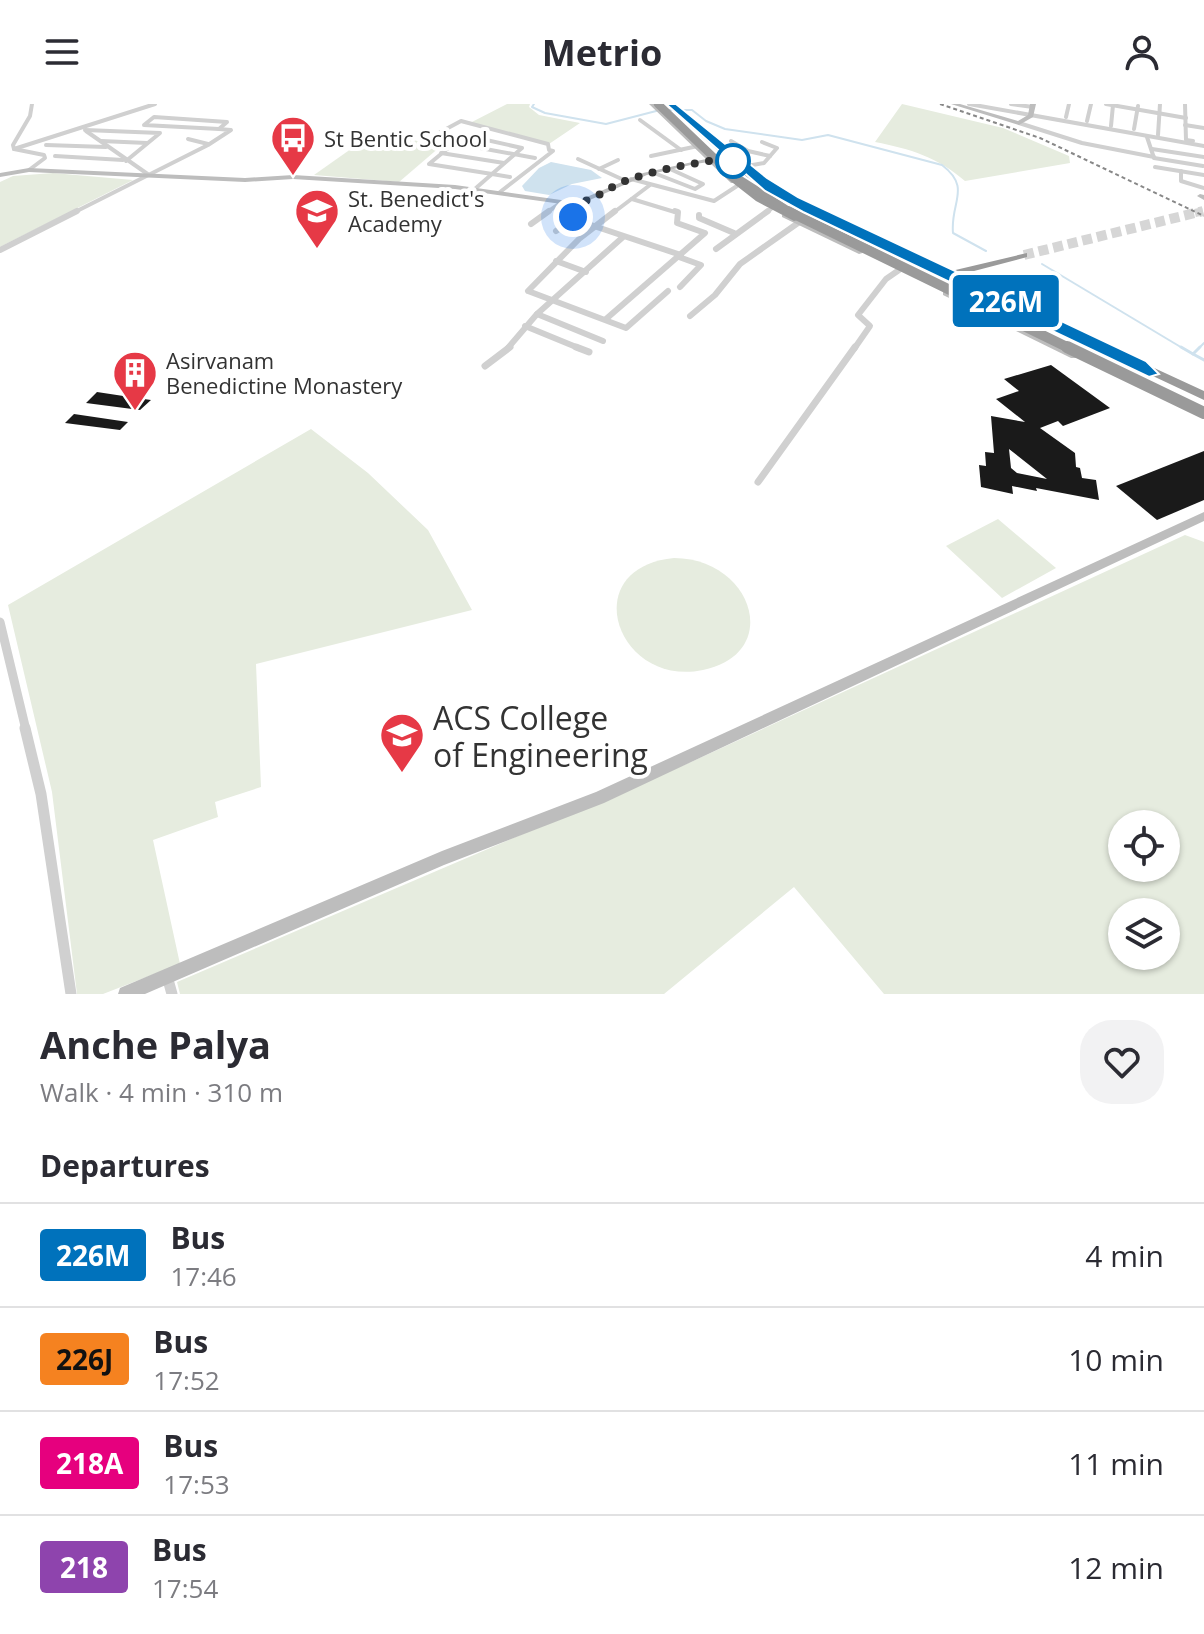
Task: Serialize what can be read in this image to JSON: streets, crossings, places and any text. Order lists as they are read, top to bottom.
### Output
{
  "places": {
    "bus stop": ["St Bentic School"],
    "school or university": ["St. Benedict's Academy", "ACS College of Engineering"],
    "building": ["Asirvanam Benedictine Monastery"]
  },
  "lines": ["bus line 226M"],
  "page": {
    "header": "Metrio",
    "on_map": "226M",
    "heading": [
      ["Anche Palya", "Walk · 4 min · 310 m"],
      "Departures"
    ],
    "list": [
      {
        "mark": "226M",
        "name": "Bus",
        "note": "17:46",
        "value": "4 min"
      },
      {
        "mark": "226J",
        "name": "Bus",
        "note": "17:52",
        "value": "10 min"
      },
      {
        "mark": "218A",
        "name": "Bus",
        "note": "17:53",
        "value": "11 min"
      },
      {
        "mark": "218",
        "name": "Bus",
        "note": "17:54",
        "value": "12 min"
      }
    ]
  }
}
